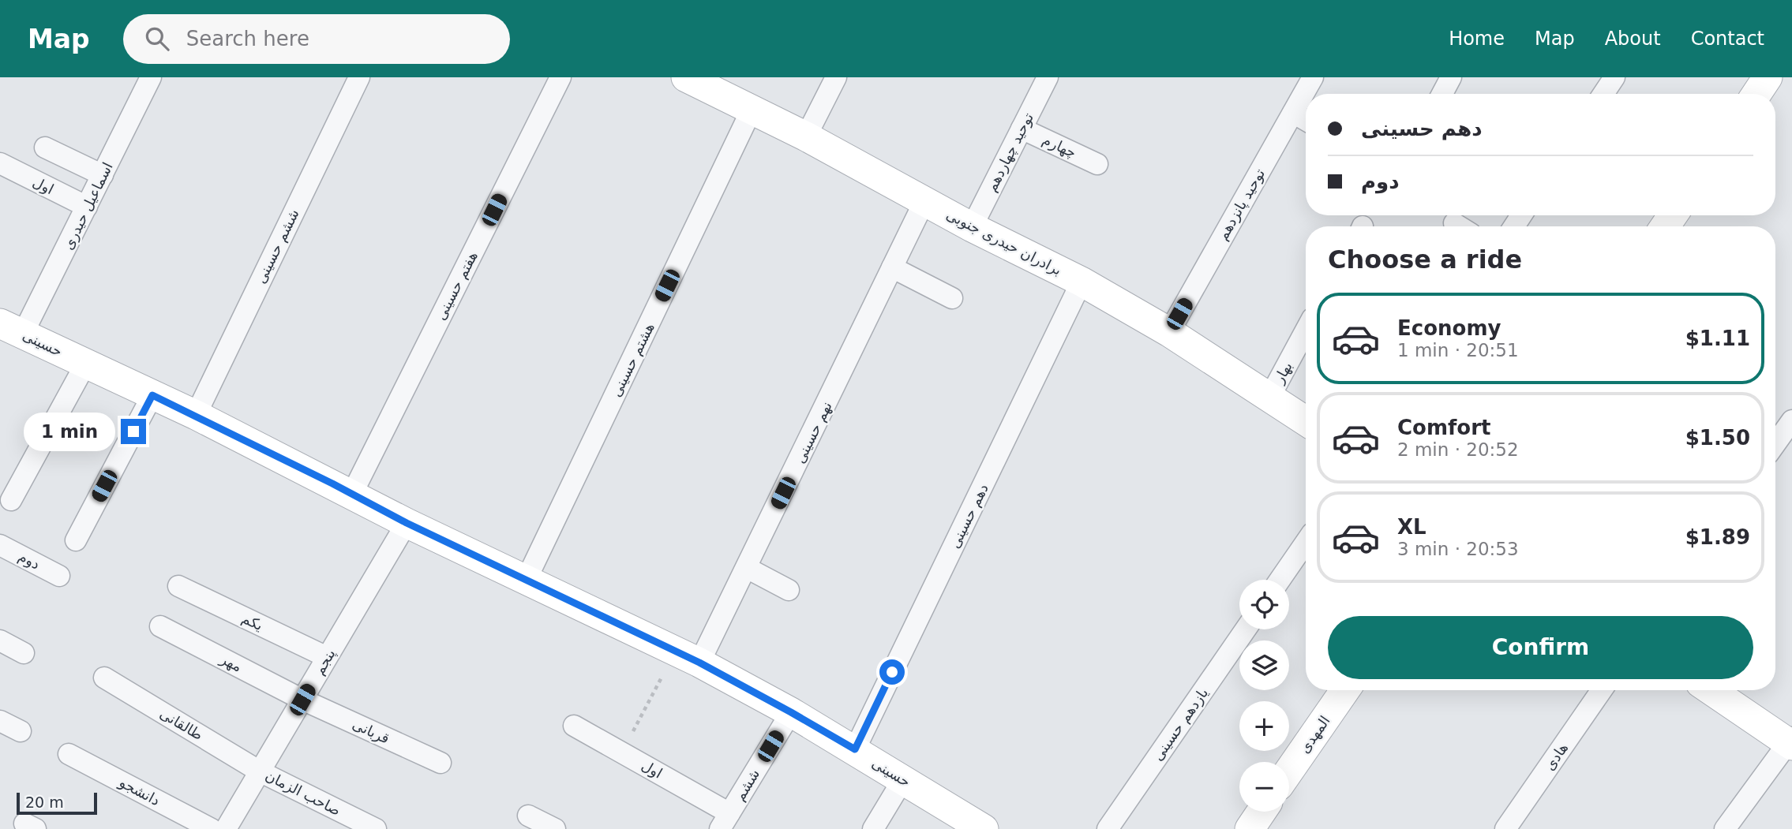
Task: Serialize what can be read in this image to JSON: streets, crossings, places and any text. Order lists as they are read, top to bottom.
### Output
{
  "streets": {
    "street": [
      "چهارم",
      "توحید چهاردهم",
      "اول",
      "توحید پانزدهم",
      "اسماعیل حیدری",
      "برادران حیدری جنوبی",
      "ششم حسینی",
      "هفتم حسینی",
      "حسینی",
      "هشتم حسینی",
      "بهار",
      "نهم حسینی",
      "دهم حسینی",
      "دوم",
      "یکم",
      "پنجم",
      "مهر",
      "طالقانی",
      "یازدهم حسینی",
      "قربانی",
      "المهدی",
      "هادی",
      "ششم",
      "دانشجو",
      "صاحب الزمان"
    ]
  },
  "crossings": [
    ["چهارم", "توحید چهاردهم"],
    ["توحید چهاردهم", "برادران حیدری جنوبی"],
    ["اول", "اسماعیل حیدری"],
    ["اول", "ششم"],
    ["توحید پانزدهم", "برادران حیدری جنوبی"],
    ["اسماعیل حیدری", "حسینی"],
    ["برادران حیدری جنوبی", "هشتم حسینی"],
    ["برادران حیدری جنوبی", "بهار"],
    ["برادران حیدری جنوبی", "نهم حسینی"],
    ["برادران حیدری جنوبی", "دهم حسینی"],
    ["ششم حسینی", "حسینی"],
    ["هفتم حسینی", "حسینی"],
    ["حسینی", "هشتم حسینی"],
    ["حسینی", "نهم حسینی"],
    ["حسینی", "دهم حسینی"],
    ["حسینی", "پنجم"],
    ["حسینی", "ششم"],
    ["یکم", "پنجم"],
    ["پنجم", "مهر"],
    ["پنجم", "طالقانی"],
    ["پنجم", "قربانی"],
    ["پنجم", "صاحب الزمان"],
    ["مهر", "قربانی"],
    ["طالقانی", "صاحب الزمان"]
  ],
  "scale_bar": "20 m",
  "page": {
    "header": "Map",
    "search": "Search here",
    "nav": [
      "Home",
      "Map",
      "About",
      "Contact"
    ],
    "banner": ["دهم حسینی", "دوم"],
    "heading": "Choose a ride",
    "list": [
      {
        "name": "Economy",
        "note": "1 min · 20:51",
        "value": "$1.11"
      },
      {
        "name": "Comfort",
        "note": "2 min · 20:52",
        "value": "$1.50"
      },
      {
        "name": "XL",
        "note": "3 min · 20:53",
        "value": "$1.89"
      }
    ],
    "bubble": "1 min",
    "map_buttons": ["+", "−"],
    "buttons": "Confirm",
    "scale": "20 m"
  }
}
